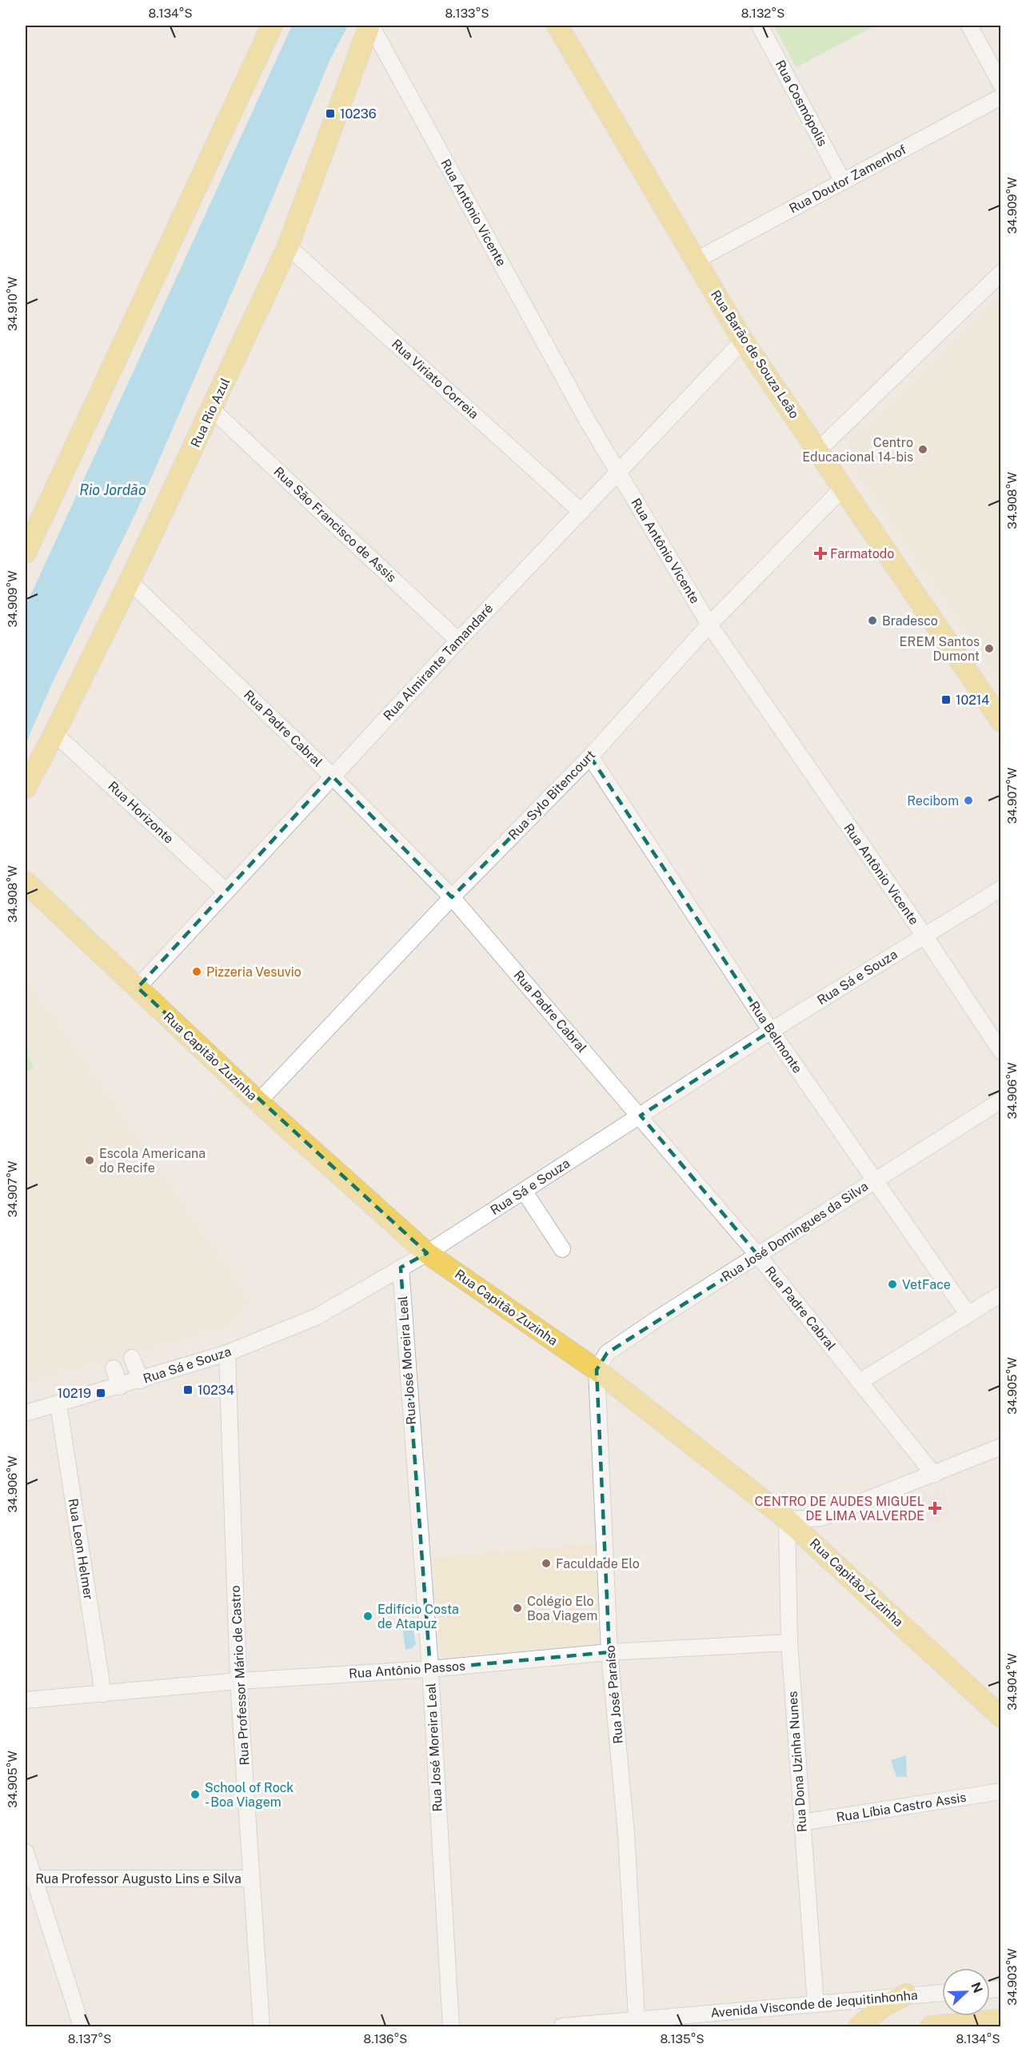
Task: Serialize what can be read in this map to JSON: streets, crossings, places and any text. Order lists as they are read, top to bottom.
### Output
{
  "streets": {
    "main road": ["Rua Barão de Souza Leão", "Rua Rio Azul", "Rua Capitão Zuzinha"],
    "street": [
      "Rua Cosmópolis",
      "Rua Doutor Zamenhof",
      "Rua Antônio Vicente",
      "Rua Viriato Correia",
      "Rua São Francisco de Assis",
      "Rua Almirante Tamandaré",
      "Rua Padre Cabral",
      "Rua Sylo Bitencourt",
      "Rua Horizonte",
      "Rua Sá e Souza",
      "Rua Belmonte",
      "Rua José Domingues da Silva",
      "Rua José Moreira Leal",
      "Rua Leon Helmer",
      "Rua Antônio Passos",
      "Rua Professor Mário de Castro",
      "Rua José Paraíso",
      "Rua Dona Uzinha Nunes",
      "Rua Líbia Castro Assis",
      "Rua Professor Augusto Lins e Silva",
      "Avenida Visconde de Jequitinhonha"
    ]
  },
  "crossings": [
    ["Rua Cosmópolis", "Rua Doutor Zamenhof"],
    ["Rua Doutor Zamenhof", "Rua Barão de Souza Leão"],
    ["Rua Antônio Vicente", "Rua Rio Azul"],
    ["Rua Antônio Vicente", "Rua Almirante Tamandaré"],
    ["Rua Antônio Vicente", "Rua Sylo Bitencourt"],
    ["Rua Antônio Vicente", "Rua Sá e Souza"],
    ["Rua Barão de Souza Leão", "Rua Almirante Tamandaré"],
    ["Rua Barão de Souza Leão", "Rua Sylo Bitencourt"],
    ["Rua Viriato Correia", "Rua Rio Azul"],
    ["Rua Viriato Correia", "Rua Almirante Tamandaré"],
    ["Rua Rio Azul", "Rua São Francisco de Assis"],
    ["Rua Rio Azul", "Rua Padre Cabral"],
    ["Rua Rio Azul", "Rua Horizonte"],
    ["Rua São Francisco de Assis", "Rua Almirante Tamandaré"],
    ["Rua Almirante Tamandaré", "Rua Padre Cabral"],
    ["Rua Almirante Tamandaré", "Rua Horizonte"],
    ["Rua Almirante Tamandaré", "Rua Capitão Zuzinha"],
    ["Rua Padre Cabral", "Rua Sylo Bitencourt"],
    ["Rua Padre Cabral", "Rua Sá e Souza"],
    ["Rua Padre Cabral", "Rua José Domingues da Silva"],
    ["Rua Sylo Bitencourt", "Rua Belmonte"],
    ["Rua Sylo Bitencourt", "Rua Capitão Zuzinha"],
    ["Rua Sá e Souza", "Rua Belmonte"],
    ["Rua Sá e Souza", "Rua Capitão Zuzinha"],
    ["Rua Sá e Souza", "Rua José Moreira Leal"],
    ["Rua Sá e Souza", "Rua Leon Helmer"],
    ["Rua Sá e Souza", "Rua Professor Mário de Castro"],
    ["Rua Belmonte", "Rua José Domingues da Silva"],
    ["Rua Capitão Zuzinha", "Rua José Domingues da Silva"],
    ["Rua Capitão Zuzinha", "Rua José Paraíso"],
    ["Rua Capitão Zuzinha", "Rua Dona Uzinha Nunes"],
    ["Rua José Domingues da Silva", "Rua José Paraíso"],
    ["Rua José Moreira Leal", "Rua Antônio Passos"],
    ["Rua Leon Helmer", "Rua Antônio Passos"],
    ["Rua Antônio Passos", "Rua Professor Mário de Castro"],
    ["Rua Antônio Passos", "Rua José Paraíso"],
    ["Rua Antônio Passos", "Rua Dona Uzinha Nunes"],
    ["Rua Professor Mário de Castro", "Rua Professor Augusto Lins e Silva"],
    ["Rua José Paraíso", "Avenida Visconde de Jequitinhonha"],
    ["Rua Dona Uzinha Nunes", "Rua Líbia Castro Assis"],
    ["Rua Dona Uzinha Nunes", "Avenida Visconde de Jequitinhonha"]
  ],
  "water": ["Rio Jordão"],
  "places": {
    "transit": [
      "10236",
      "10214",
      "10234",
      "10219"
    ],
    "other": [
      "Centro Educacional 14-bis",
      "Bradesco",
      "EREM Santos Dumont",
      "Recibom",
      "Pizzeria Vesuvio",
      "Escola Americana do Recife",
      "VetFace",
      "Faculdade Elo",
      "Colégio Elo Boa Viagem",
      "Edifício Costa de Atapuz",
      "School of Rock - Boa Viagem"
    ],
    "health": ["Farmatodo", "CENTRO DE AUDES MIGUEL DE LIMA VALVERDE"]
  },
  "north": "right",
  "coordinates": [
    "8.134°S",
    "8.133°S",
    "8.132°S",
    "34.909°W",
    "34.910°W",
    "34.908°W",
    "34.907°W",
    "34.906°W",
    "34.905°W",
    "34.904°W",
    "34.903°W",
    "8.137°S",
    "8.136°S",
    "8.135°S"
  ]
}
